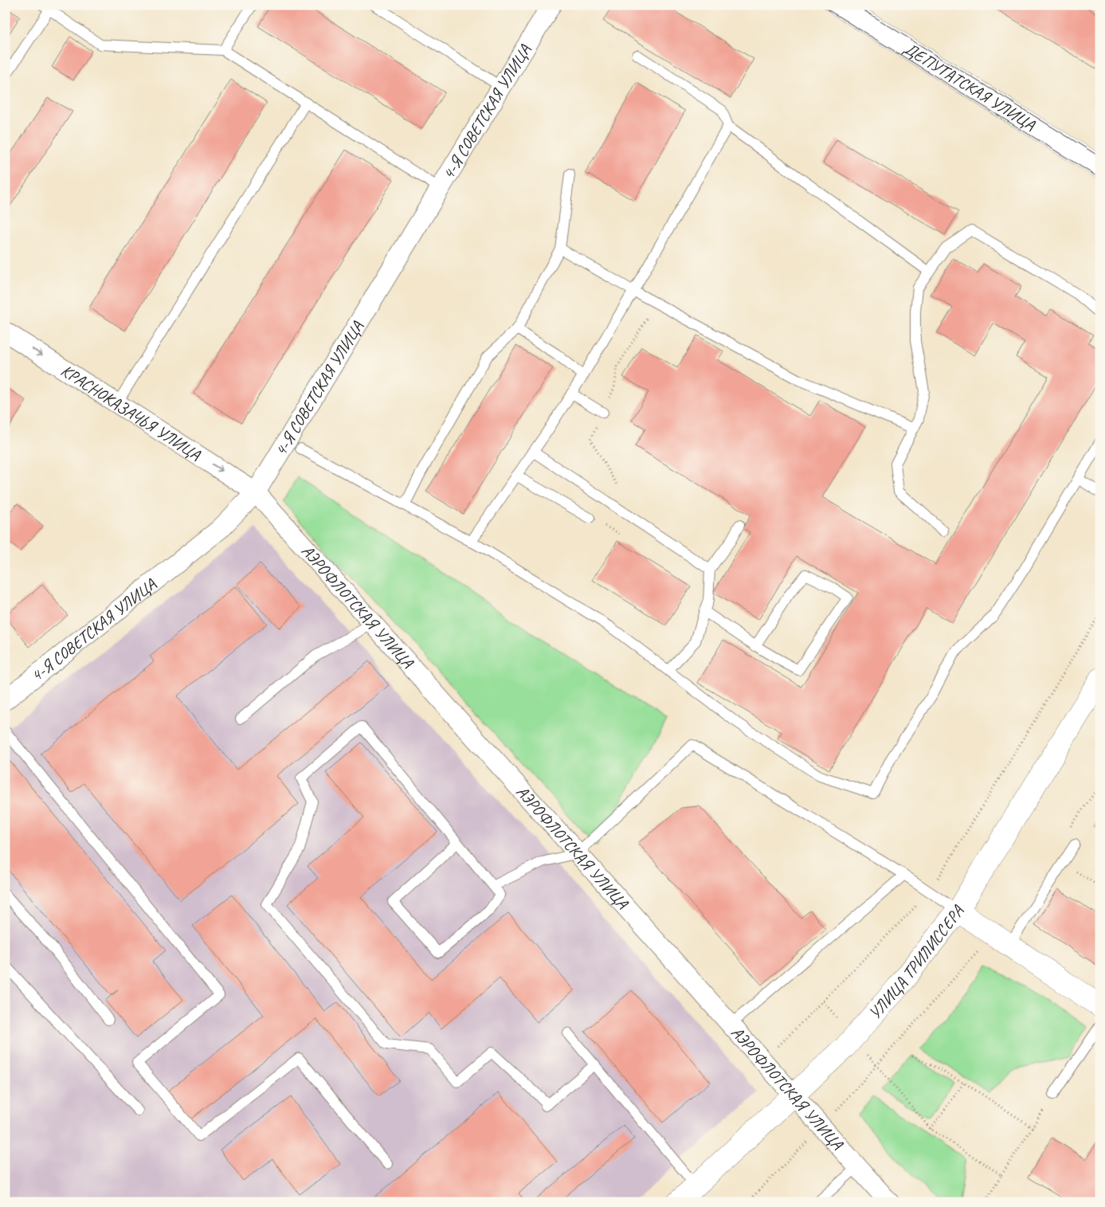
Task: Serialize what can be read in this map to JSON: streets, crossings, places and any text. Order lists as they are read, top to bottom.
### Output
{
  "streets": {
    "street": [
      "ДЕПУТАТСКАЯ УЛИЦА",
      "4-Я СОВЕТСКАЯ УЛИЦА",
      "КРАСНОКАЗАЧЬЯ УЛИЦА",
      "АЭРОФЛОТСКАЯ УЛИЦА",
      "УЛИЦА ТРИЛИССЕРА"
    ]
  },
  "crossings": [
    ["4-Я СОВЕТСКАЯ УЛИЦА", "КРАСНОКАЗАЧЬЯ УЛИЦА"],
    ["4-Я СОВЕТСКАЯ УЛИЦА", "АЭРОФЛОТСКАЯ УЛИЦА"],
    ["КРАСНОКАЗАЧЬЯ УЛИЦА", "АЭРОФЛОТСКАЯ УЛИЦА"],
    ["АЭРОФЛОТСКАЯ УЛИЦА", "УЛИЦА ТРИЛИССЕРА"]
  ],
  "one_way": ["КРАСНОКАЗАЧЬЯ УЛИЦА"]
}
